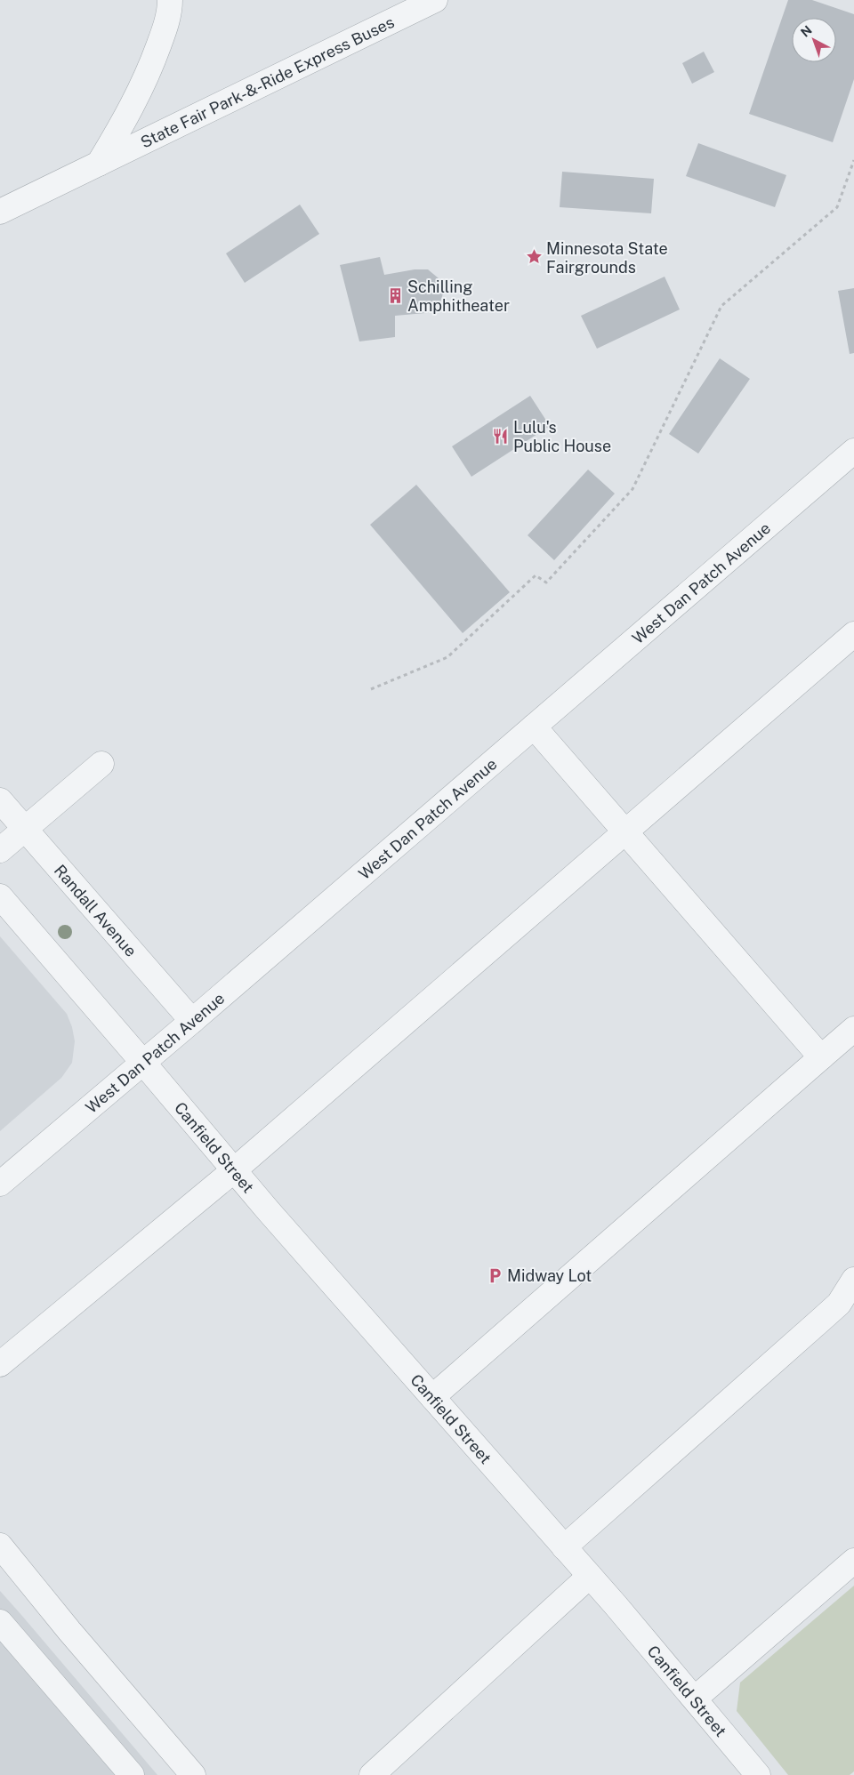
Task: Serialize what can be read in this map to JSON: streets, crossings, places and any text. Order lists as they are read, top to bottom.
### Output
{
  "streets": {
    "street": [
      "State Fair Park-&-Ride Express Buses",
      "West Dan Patch Avenue",
      "Randall Avenue",
      "Canfield Street"
    ]
  },
  "crossings": [
    ["West Dan Patch Avenue", "Randall Avenue"],
    ["West Dan Patch Avenue", "Canfield Street"]
  ],
  "places": {
    "place": ["Minnesota State Fairgrounds"],
    "building": ["Schilling Amphitheater"],
    "restaurant": ["Lulu's Public House"],
    "parking": ["Midway Lot"]
  },
  "north": "top left"
}
